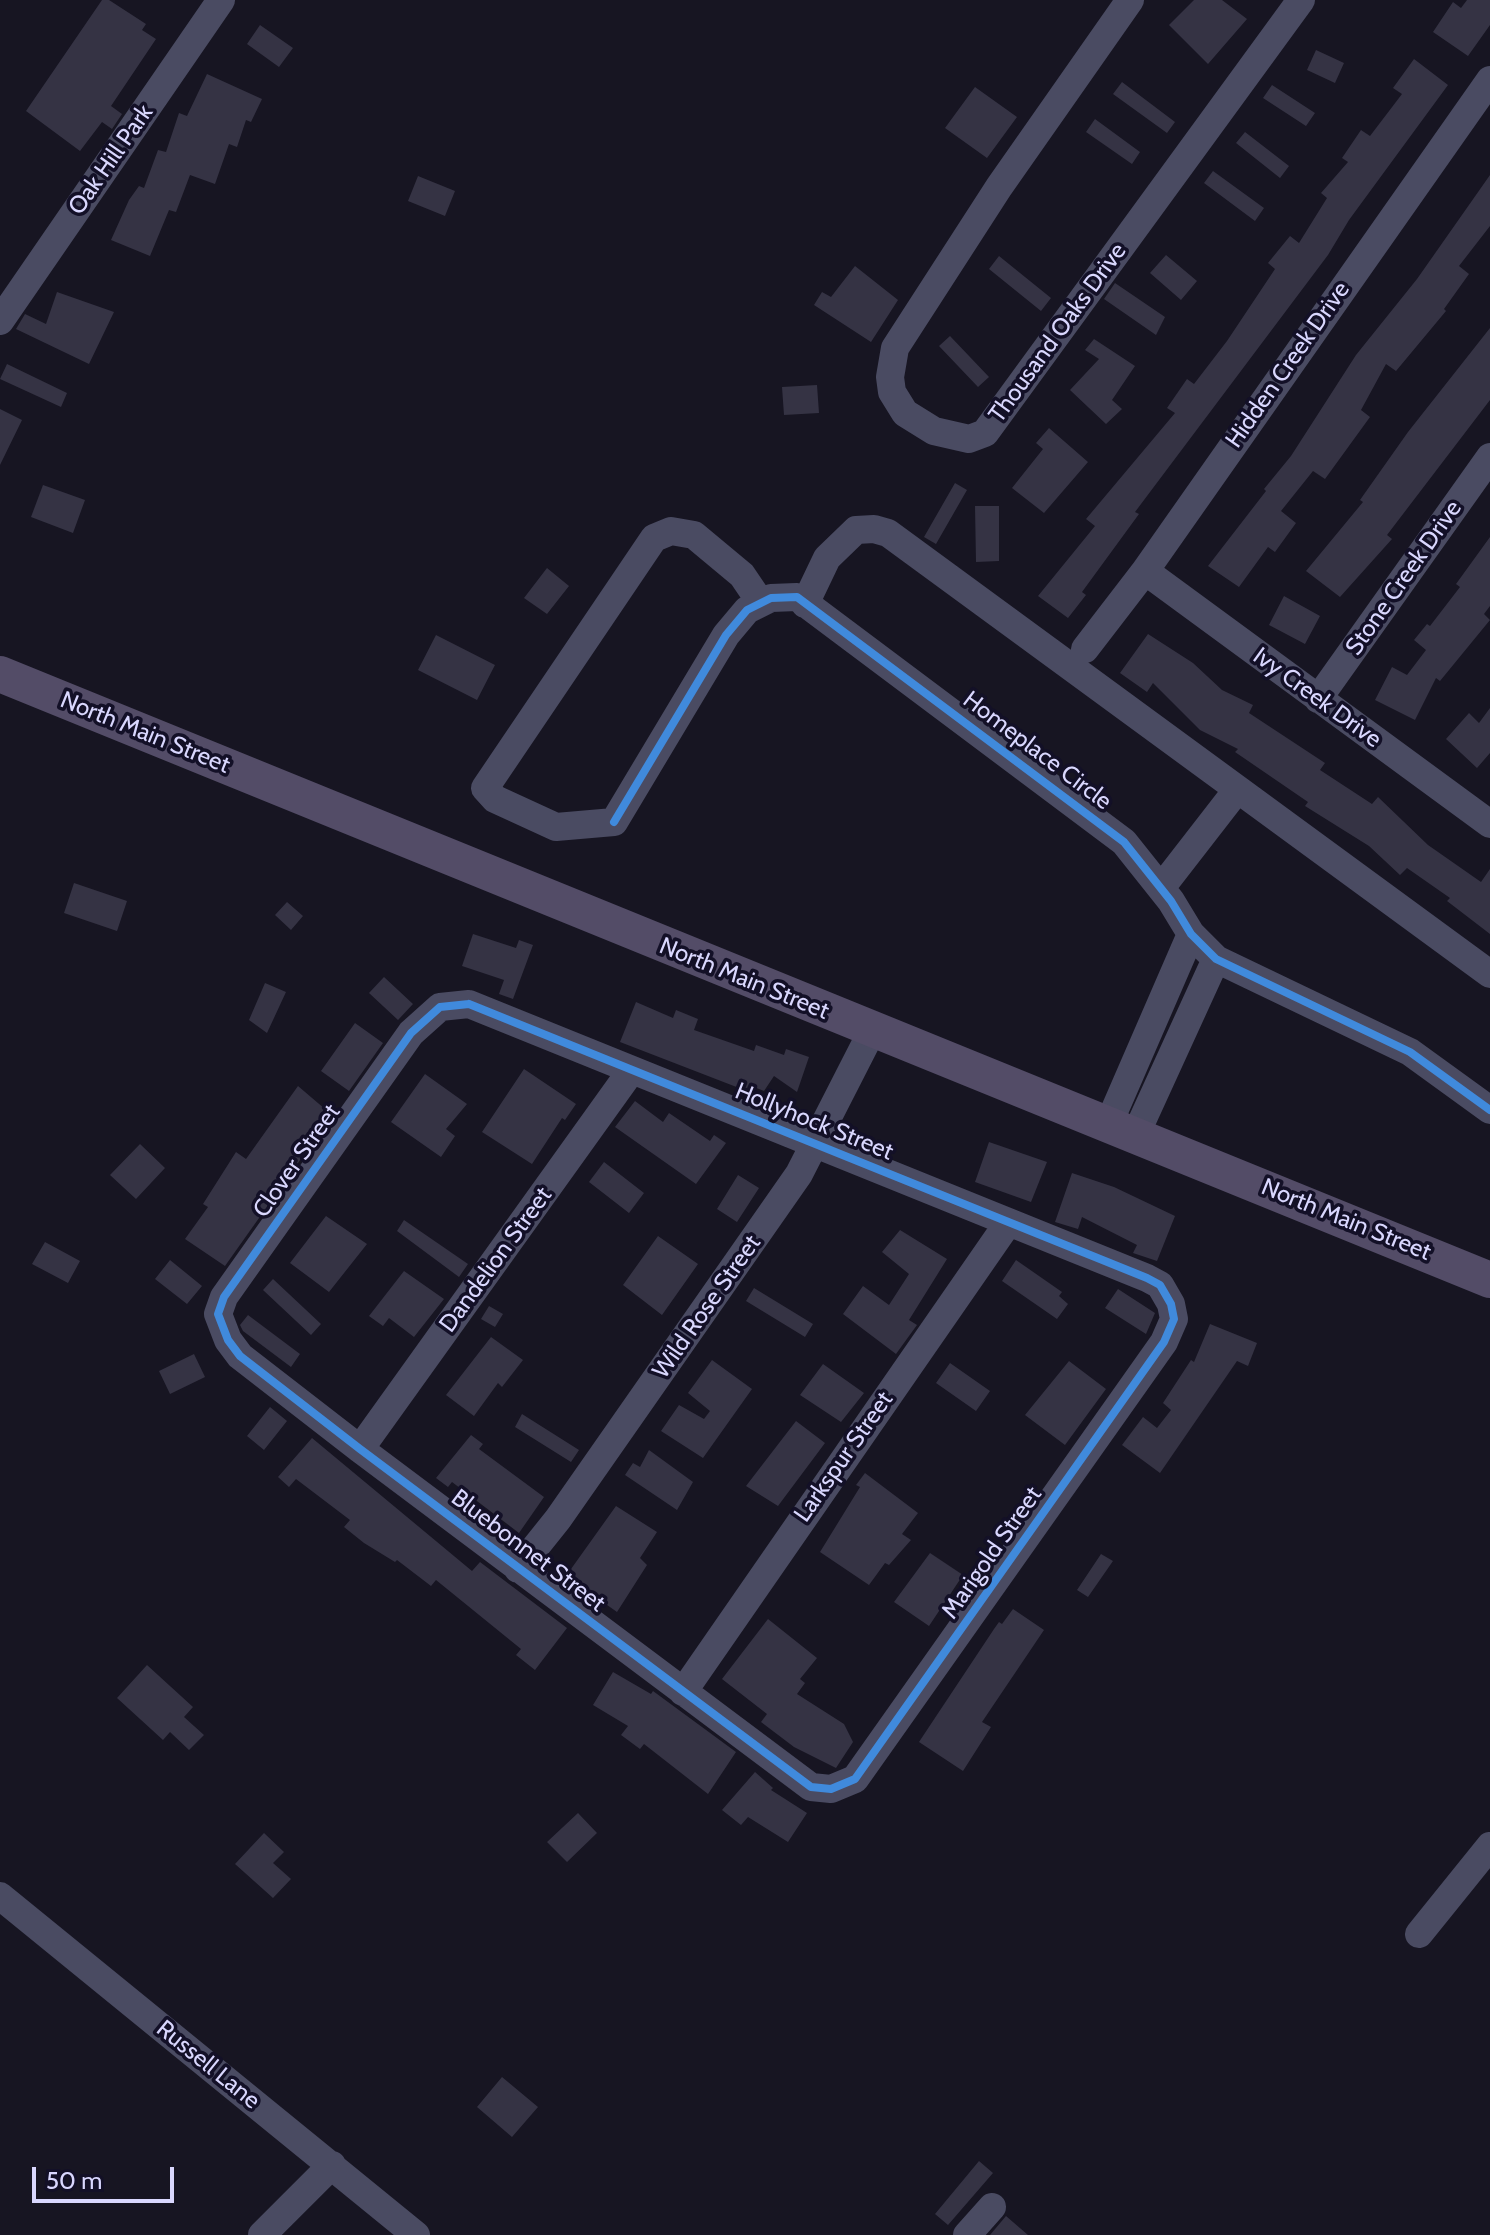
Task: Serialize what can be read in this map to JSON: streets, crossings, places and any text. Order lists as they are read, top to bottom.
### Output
{
  "streets": {
    "main road": ["North Main Street"],
    "street": [
      "Oak Hill Park",
      "Thousand Oaks Drive",
      "Hidden Creek Drive",
      "Stone Creek Drive",
      "Ivy Creek Drive",
      "Homeplace Circle",
      "Hollyhock Street",
      "Clover Street",
      "Dandelion Street",
      "Wild Rose Street",
      "Larkspur Street",
      "Bluebonnet Street",
      "Marigold Street",
      "Russell Lane"
    ]
  },
  "crossings": [
    ["Hidden Creek Drive", "Ivy Creek Drive"],
    ["Stone Creek Drive", "Ivy Creek Drive"],
    ["North Main Street", "Wild Rose Street"],
    ["Hollyhock Street", "Clover Street"],
    ["Hollyhock Street", "Dandelion Street"],
    ["Hollyhock Street", "Wild Rose Street"],
    ["Hollyhock Street", "Larkspur Street"],
    ["Hollyhock Street", "Marigold Street"],
    ["Clover Street", "Bluebonnet Street"],
    ["Dandelion Street", "Bluebonnet Street"],
    ["Wild Rose Street", "Bluebonnet Street"],
    ["Larkspur Street", "Bluebonnet Street"],
    ["Bluebonnet Street", "Marigold Street"]
  ],
  "scale_bar": "50 m"
}
